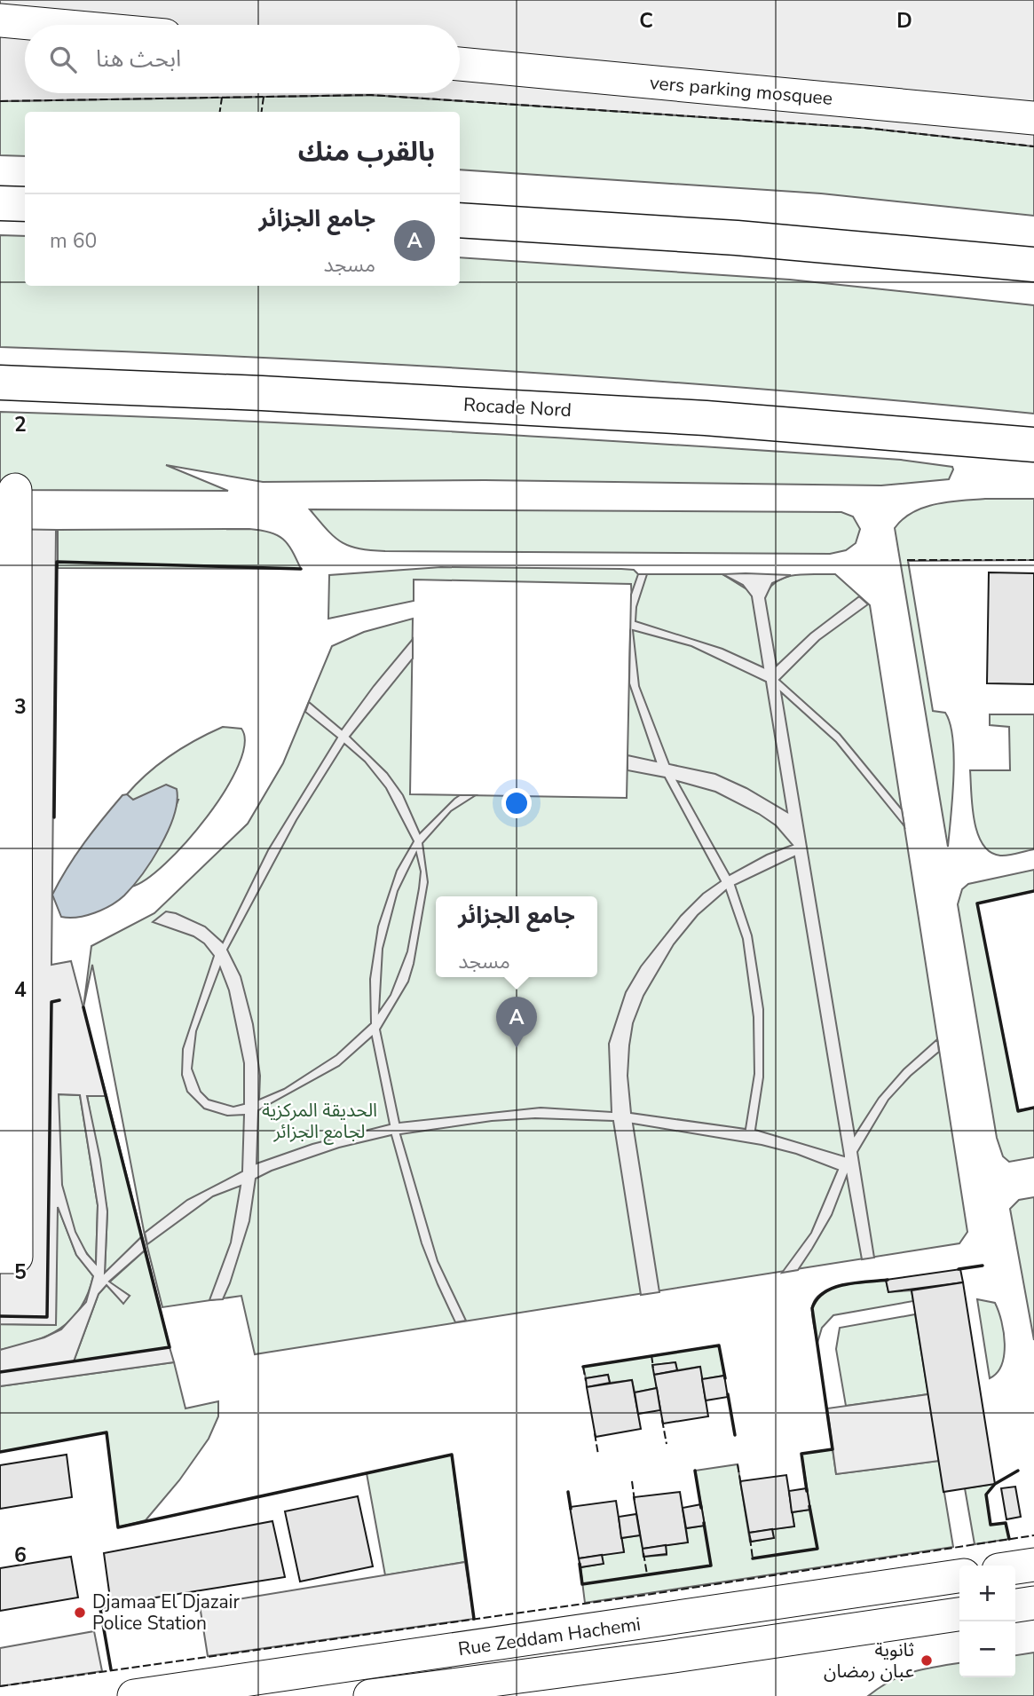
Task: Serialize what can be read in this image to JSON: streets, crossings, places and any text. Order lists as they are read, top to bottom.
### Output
{
  "streets": {
    "highway": ["Rocade Nord"],
    "street": ["vers parking mosquee", "Rue Zeddam Hachemi"]
  },
  "parks": ["الحديقة المركزية لجامع الجزائر"],
  "places": ["Djamaa El Djazair Police Station", "ثانوية عبان رمضان"],
  "page": {
    "search": "ابحث هنا",
    "heading": "بالقرب منك",
    "list": [
      {
        "mark": "A",
        "name": "جامع الجزائر",
        "note": "مسجد",
        "value": "60 m"
      }
    ],
    "popup": ["جامع الجزائر", "مسجد"],
    "pins": "A",
    "map_buttons": ["+", "−"]
  },
  "grid": {
    "columns": ["C", "D"],
    "rows": [
      "2",
      "3",
      "4",
      "5",
      "6"
    ]
  }
}
